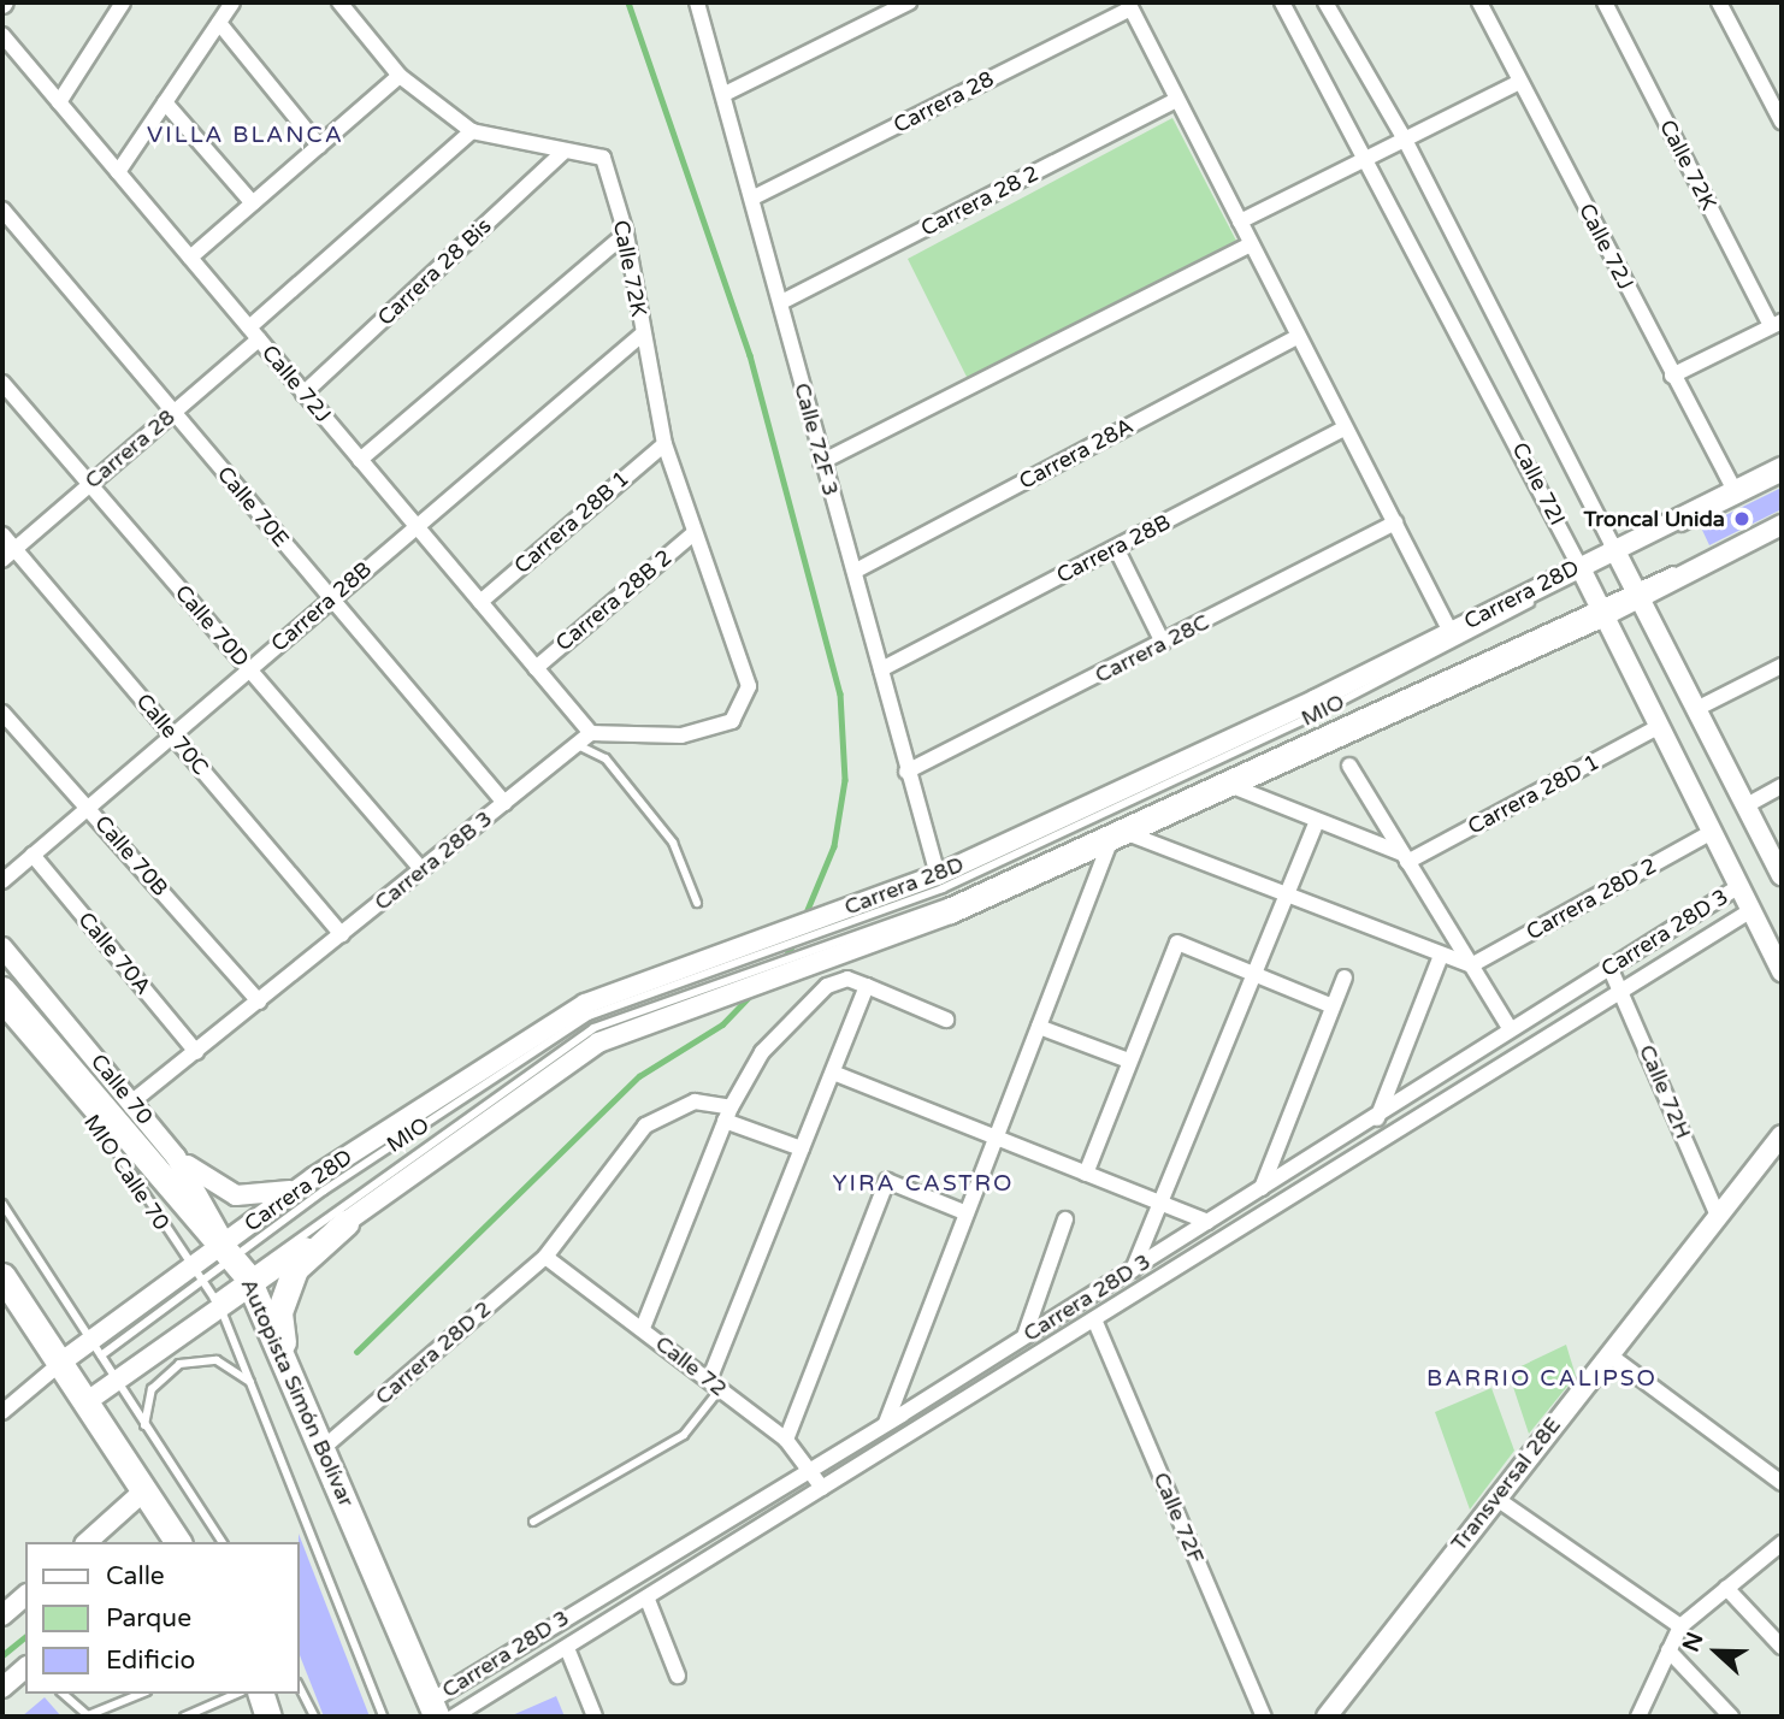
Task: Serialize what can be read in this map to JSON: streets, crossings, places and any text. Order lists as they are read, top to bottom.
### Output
{
  "streets": {
    "highway": ["Autopista Simón Bolívar"],
    "street": [
      "Carrera 28",
      "Calle 72K",
      "Carrera 28 2",
      "Calle 72J",
      "Carrera 28 Bis",
      "Calle 72F 3",
      "Carrera 28A",
      "Calle 72I",
      "Calle 70E",
      "Carrera 28B 1",
      "Carrera 28B",
      "Carrera 28D",
      "Carrera 28B 2",
      "Calle 70D",
      "Carrera 28C",
      "Calle 70C",
      "Carrera 28D 1",
      "Calle 70B",
      "Carrera 28B 3",
      "Carrera 28D 2",
      "Carrera 28D 3",
      "Calle 70A",
      "Calle 70",
      "Calle 72H",
      "Calle 72",
      "Transversal 28E",
      "Calle 72F"
    ],
    "lane": ["MIO", "MIO Calle 70"]
  },
  "crossings": [
    ["Carrera 28", "Calle 72K"],
    ["Carrera 28", "Calle 72J"],
    ["Carrera 28", "Calle 72F 3"],
    ["Carrera 28", "Calle 70E"],
    ["Carrera 28", "Calle 70D"],
    ["Carrera 28", "Calle 70C"],
    ["Calle 72K", "Calle 72J"],
    ["Calle 72K", "Carrera 28 Bis"],
    ["Calle 72K", "Carrera 28B 1"],
    ["Calle 72K", "Carrera 28B"],
    ["Calle 72K", "Carrera 28B 2"],
    ["Calle 72K", "Carrera 28B 3"],
    ["Carrera 28 2", "Calle 72F 3"],
    ["Calle 72J", "Carrera 28 Bis"],
    ["Calle 72J", "Carrera 28B 1"],
    ["Calle 72J", "Carrera 28B"],
    ["Calle 72J", "Carrera 28D"],
    ["Calle 72J", "Carrera 28B 2"],
    ["Calle 72J", "Carrera 28B 3"],
    ["Calle 72F 3", "Carrera 28A"],
    ["Calle 72F 3", "Carrera 28B"],
    ["Calle 72F 3", "Carrera 28D"],
    ["Calle 72F 3", "Carrera 28C"],
    ["Calle 72I", "Carrera 28D"],
    ["Calle 72I", "MIO"],
    ["Calle 72I", "Carrera 28D 1"],
    ["Calle 72I", "Carrera 28D 2"],
    ["Calle 72I", "Carrera 28D 3"],
    ["Calle 70E", "Carrera 28B"],
    ["Calle 70E", "Carrera 28B 3"],
    ["Carrera 28B", "Calle 70D"],
    ["Carrera 28B", "Calle 70C"],
    ["Carrera 28B", "Calle 70B"],
    ["Carrera 28B", "Calle 70A"],
    ["Carrera 28D", "MIO"],
    ["Carrera 28D", "Calle 70"],
    ["Carrera 28D", "MIO Calle 70"],
    ["Carrera 28D", "Autopista Simón Bolívar"],
    ["Calle 70D", "Carrera 28B 3"],
    ["MIO", "Calle 70"],
    ["MIO", "Autopista Simón Bolívar"],
    ["Calle 70C", "Carrera 28B 3"],
    ["Calle 70B", "Carrera 28B 3"],
    ["Carrera 28B 3", "Calle 70A"],
    ["Carrera 28B 3", "Calle 70"],
    ["Carrera 28D 2", "Calle 72"],
    ["Carrera 28D 2", "Autopista Simón Bolívar"],
    ["Carrera 28D 3", "Calle 72H"],
    ["Carrera 28D 3", "Calle 72"],
    ["Carrera 28D 3", "Autopista Simón Bolívar"],
    ["Carrera 28D 3", "Calle 72F"],
    ["Calle 70", "Autopista Simón Bolívar"],
    ["Calle 72H", "Transversal 28E"]
  ],
  "districts": ["VILLA BLANCA", "YIRA CASTRO", "BARRIO CALIPSO"],
  "places": ["Troncal Unida"],
  "legend": ["Calle", "Parque", "Edificio"],
  "north": "left"
}
